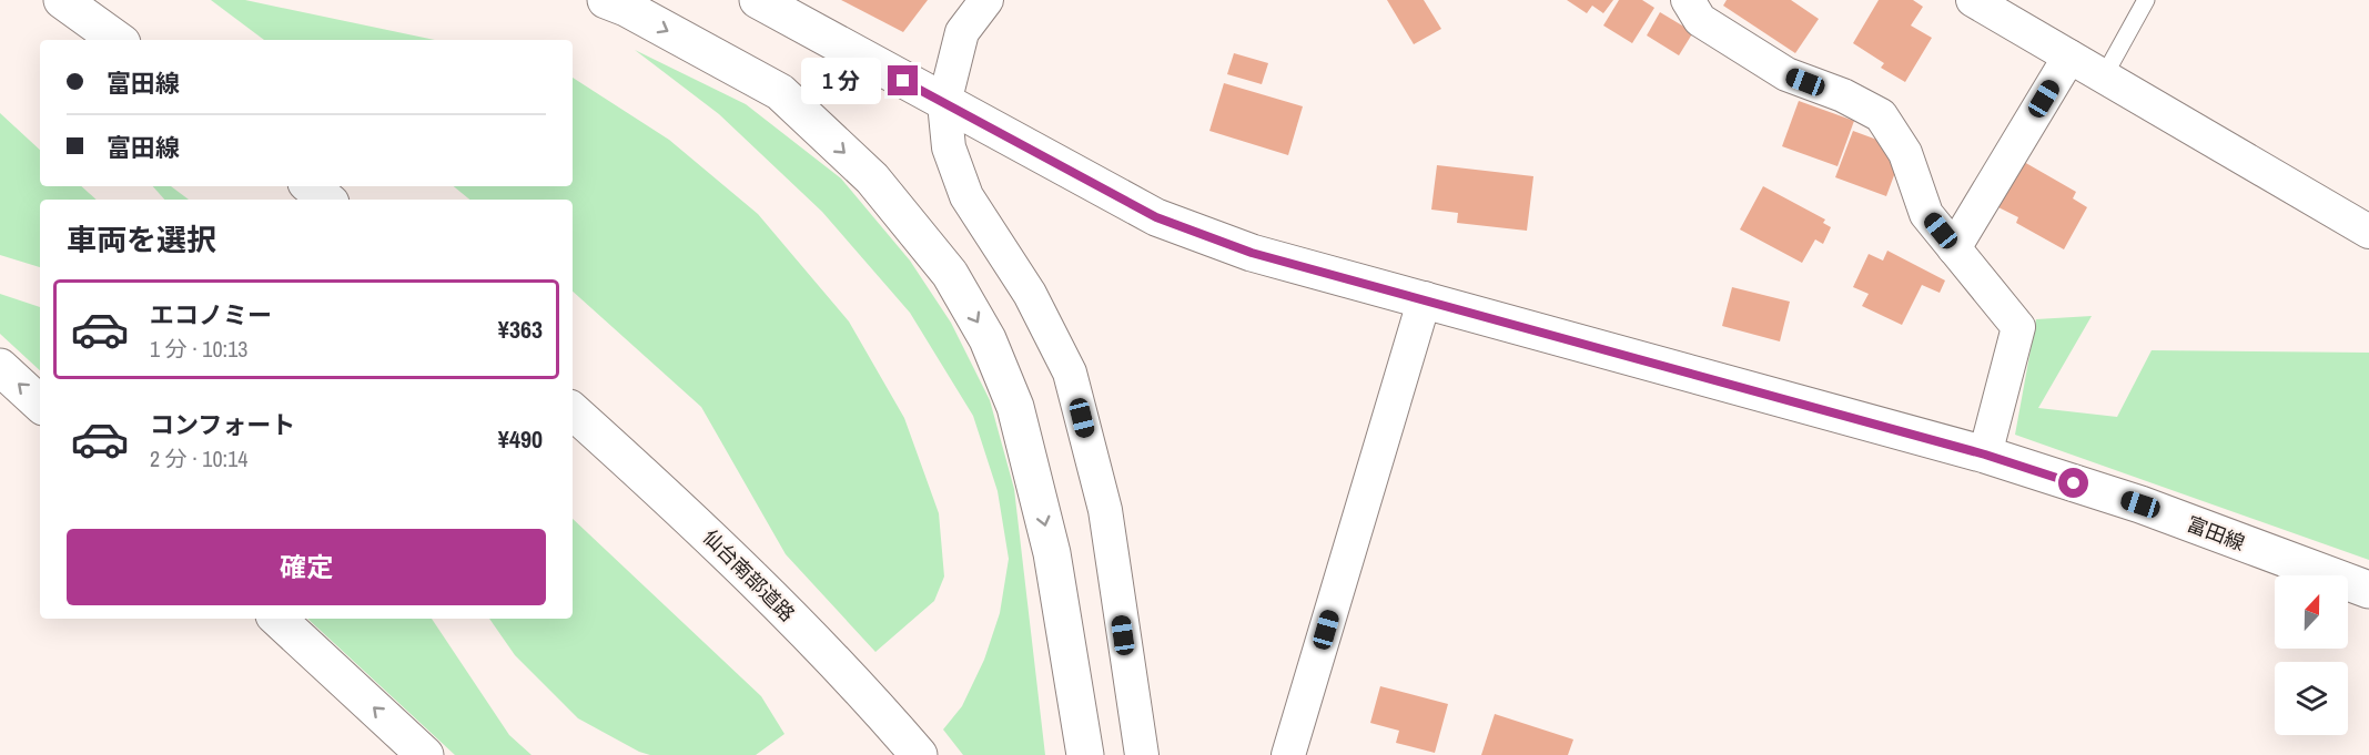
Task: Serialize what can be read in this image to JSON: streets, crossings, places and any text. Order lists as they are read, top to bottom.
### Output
{
  "streets": {
    "main road": ["富田線", "仙台南部道路"]
  },
  "north": "top",
  "page": {
    "banner": ["富田線", "富田線"],
    "bubble": "1 分",
    "heading": "車両を選択",
    "list": [
      {
        "name": "エコノミー",
        "note": "1 分 · 10:13",
        "value": "¥363"
      },
      {
        "name": "コンフォート",
        "note": "2 分 · 10:14",
        "value": "¥490"
      }
    ],
    "buttons": "確定"
  }
}
